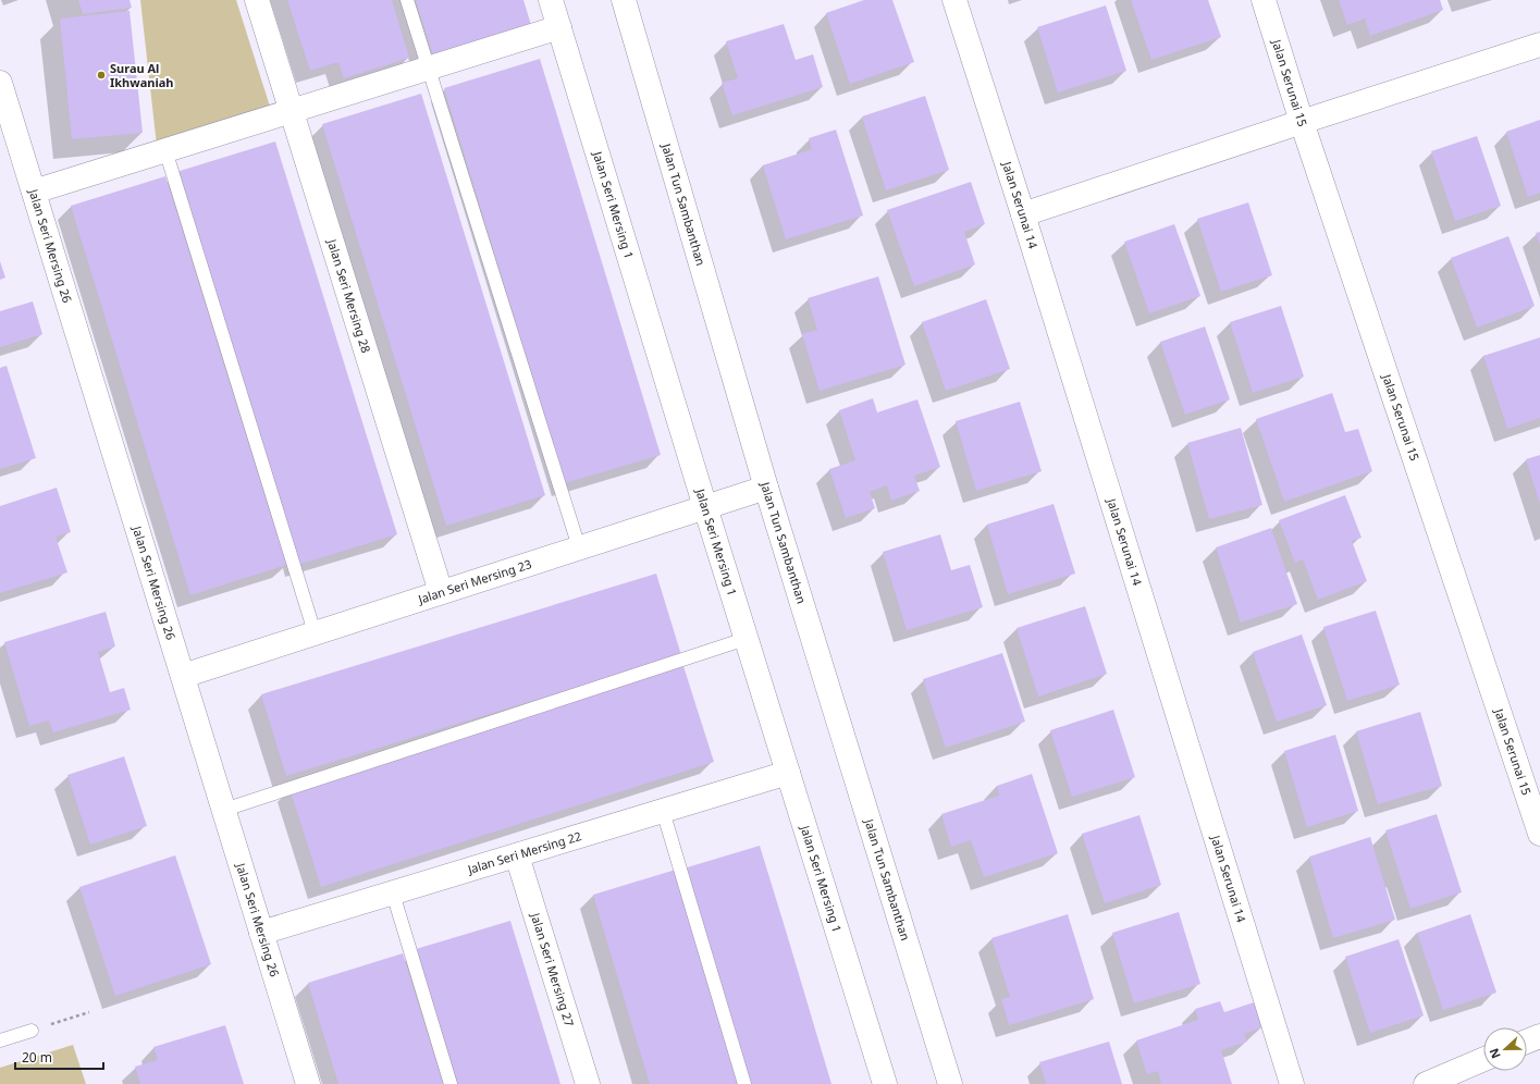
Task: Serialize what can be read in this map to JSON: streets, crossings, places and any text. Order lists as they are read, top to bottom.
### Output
{
  "streets": {
    "street": [
      "Jalan Serunai 15",
      "Jalan Tun Sambanthan",
      "Jalan Serunai 14",
      "Jalan Seri Mersing 1",
      "Jalan Seri Mersing 26",
      "Jalan Seri Mersing 28",
      "Jalan Seri Mersing 23",
      "Jalan Seri Mersing 22",
      "Jalan Seri Mersing 27"
    ]
  },
  "crossings": [
    ["Jalan Tun Sambanthan", "Jalan Seri Mersing 23"],
    ["Jalan Seri Mersing 1", "Jalan Seri Mersing 23"],
    ["Jalan Seri Mersing 1", "Jalan Seri Mersing 22"],
    ["Jalan Seri Mersing 26", "Jalan Seri Mersing 23"],
    ["Jalan Seri Mersing 26", "Jalan Seri Mersing 22"],
    ["Jalan Seri Mersing 28", "Jalan Seri Mersing 23"],
    ["Jalan Seri Mersing 22", "Jalan Seri Mersing 27"]
  ],
  "places": ["Surau Al Ikhwaniah"],
  "scale_bar": "20 m",
  "north": "left"
}
